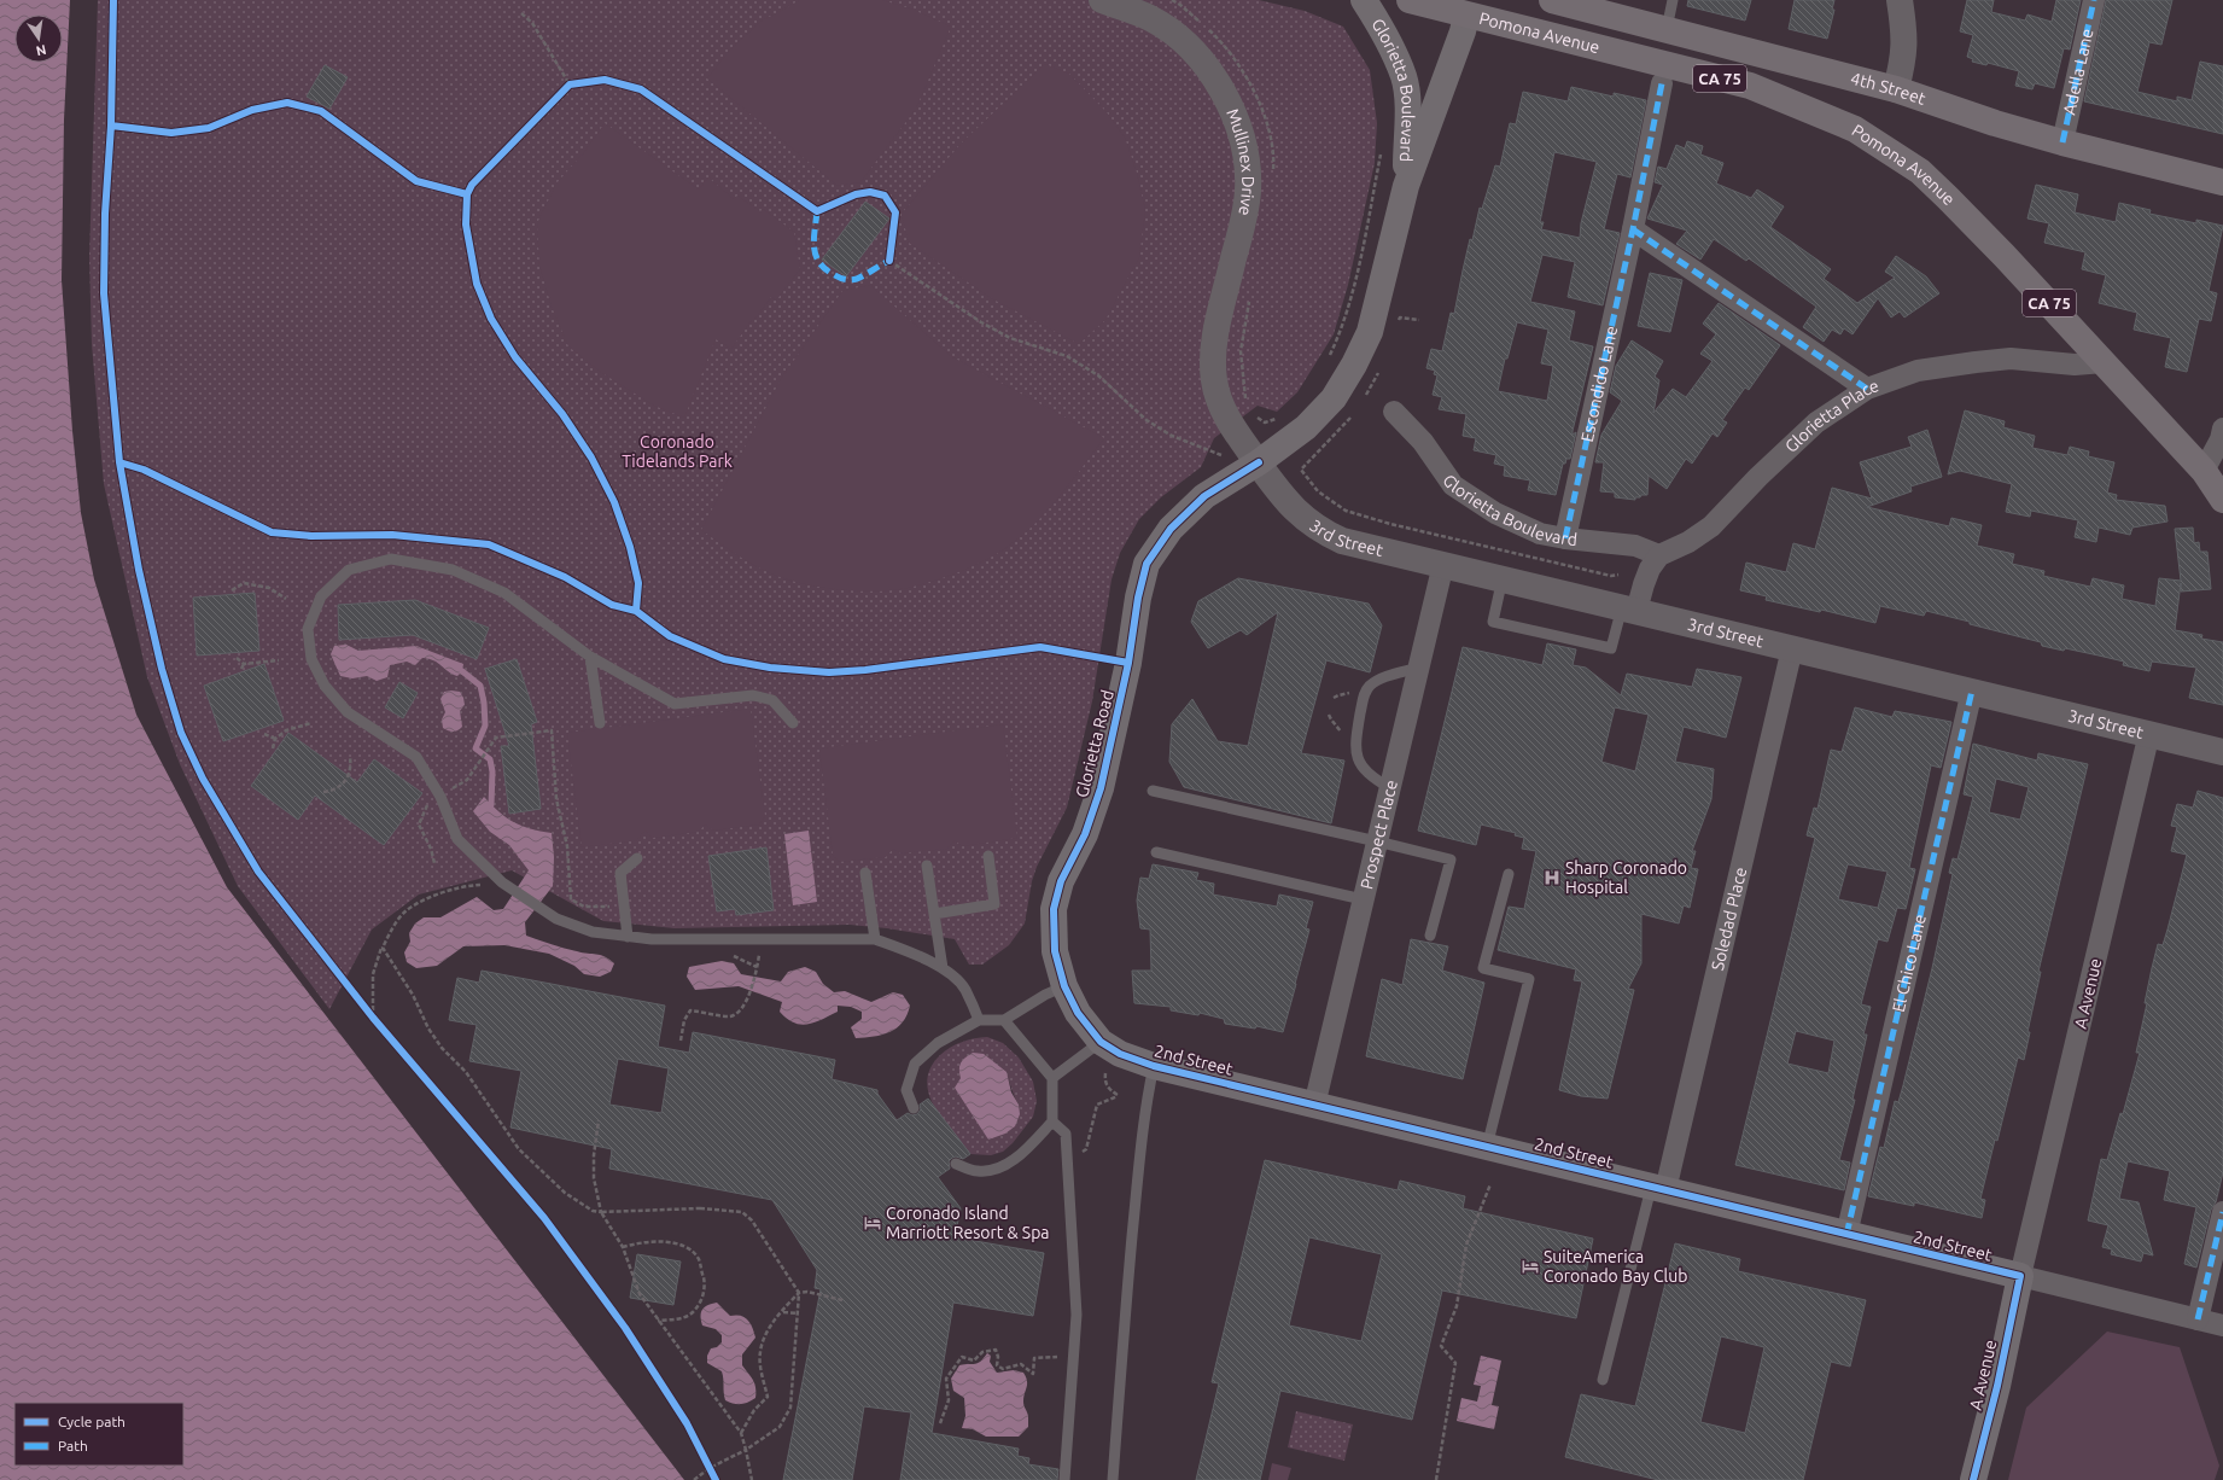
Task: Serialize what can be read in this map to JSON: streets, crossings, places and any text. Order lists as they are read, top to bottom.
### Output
{
  "streets": {
    "highway": ["Pomona Avenue", "CA 75", "4th Street"],
    "main road": [
      "Glorietta Boulevard",
      "Glorietta Road",
      "A Avenue",
      "2nd Street"
    ],
    "street": [
      "Adella Lane",
      "Mullinex Drive",
      "Escondido Lane",
      "Glorietta Place",
      "3rd Street",
      "Prospect Place",
      "Soledad Place",
      "El Chico Lane"
    ]
  },
  "crossings": [
    ["Pomona Avenue", "CA 75"],
    ["Pomona Avenue", "Glorietta Boulevard"],
    ["Pomona Avenue", "Glorietta Place"],
    ["Adella Lane", "4th Street"],
    ["CA 75", "Glorietta Boulevard"],
    ["Glorietta Boulevard", "Mullinex Drive"],
    ["Glorietta Boulevard", "Escondido Lane"],
    ["Glorietta Boulevard", "Glorietta Place"],
    ["Glorietta Boulevard", "3rd Street"],
    ["Glorietta Boulevard", "Glorietta Road"],
    ["Mullinex Drive", "3rd Street"],
    ["Mullinex Drive", "Glorietta Road"],
    ["3rd Street", "Glorietta Road"],
    ["3rd Street", "Prospect Place"],
    ["3rd Street", "Soledad Place"],
    ["3rd Street", "El Chico Lane"],
    ["3rd Street", "A Avenue"],
    ["Glorietta Road", "2nd Street"],
    ["Prospect Place", "2nd Street"],
    ["Soledad Place", "2nd Street"],
    ["El Chico Lane", "2nd Street"],
    ["A Avenue", "2nd Street"]
  ],
  "parks": ["Coronado Tidelands Park"],
  "places": {
    "hospital": ["Sharp Coronado Hospital"],
    "hotel": ["Coronado Island Marriott Resort & Spa", "SuiteAmerica Coronado Bay Club"]
  },
  "legend": ["Cycle path", "Path"],
  "north": "bottom"
}
